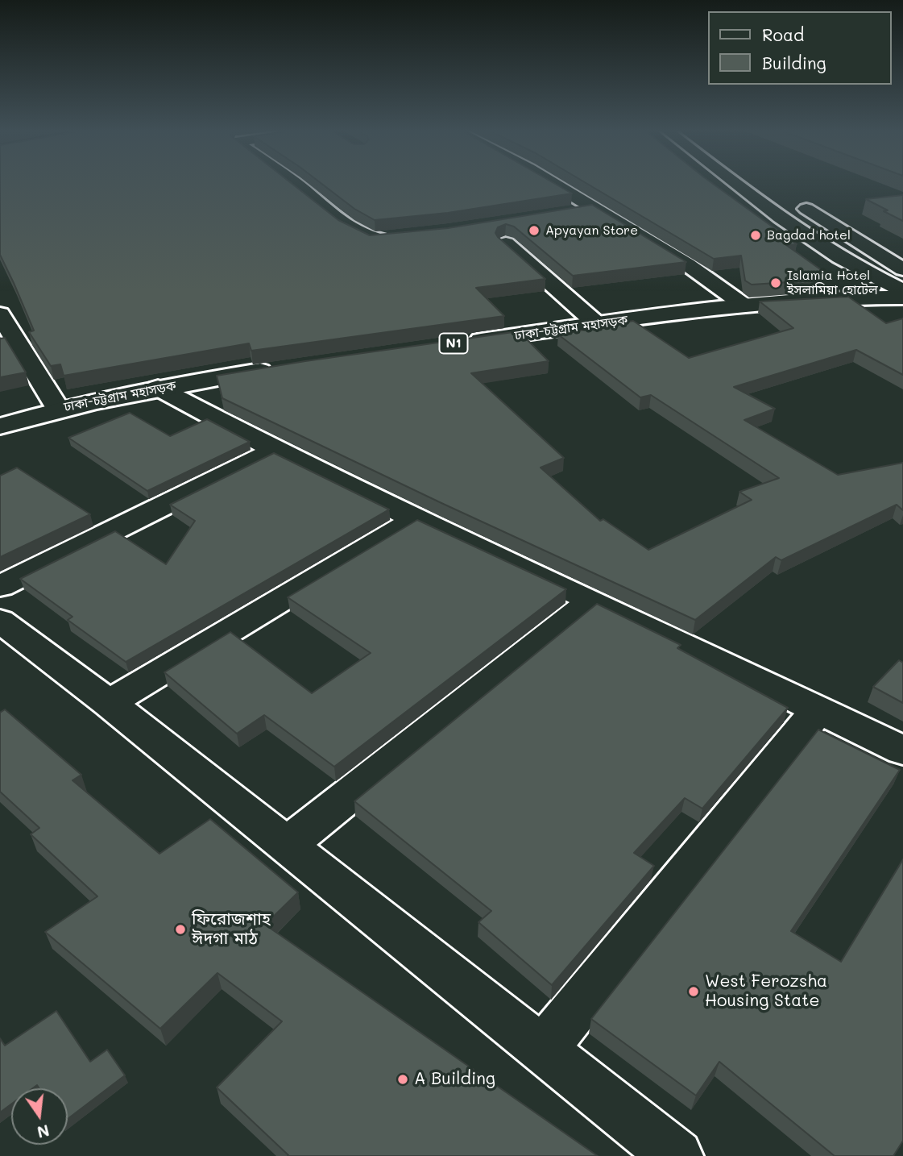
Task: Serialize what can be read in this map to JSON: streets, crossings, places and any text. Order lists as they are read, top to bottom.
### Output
{
  "streets": {
    "main road": ["ঢাকা-চট্টগ্রাম মহাসড়ক", "N1"]
  },
  "places": [
    "Apyayan Store",
    "Bagdad hotel",
    "Islamia Hotel ইসলামিয়া হোটেল",
    "ফিরোজশাহ ঈদগা মাঠ",
    "West Ferozsha Housing State",
    "A Building"
  ],
  "legend": ["Road", "Building"],
  "north": "bottom"
}
